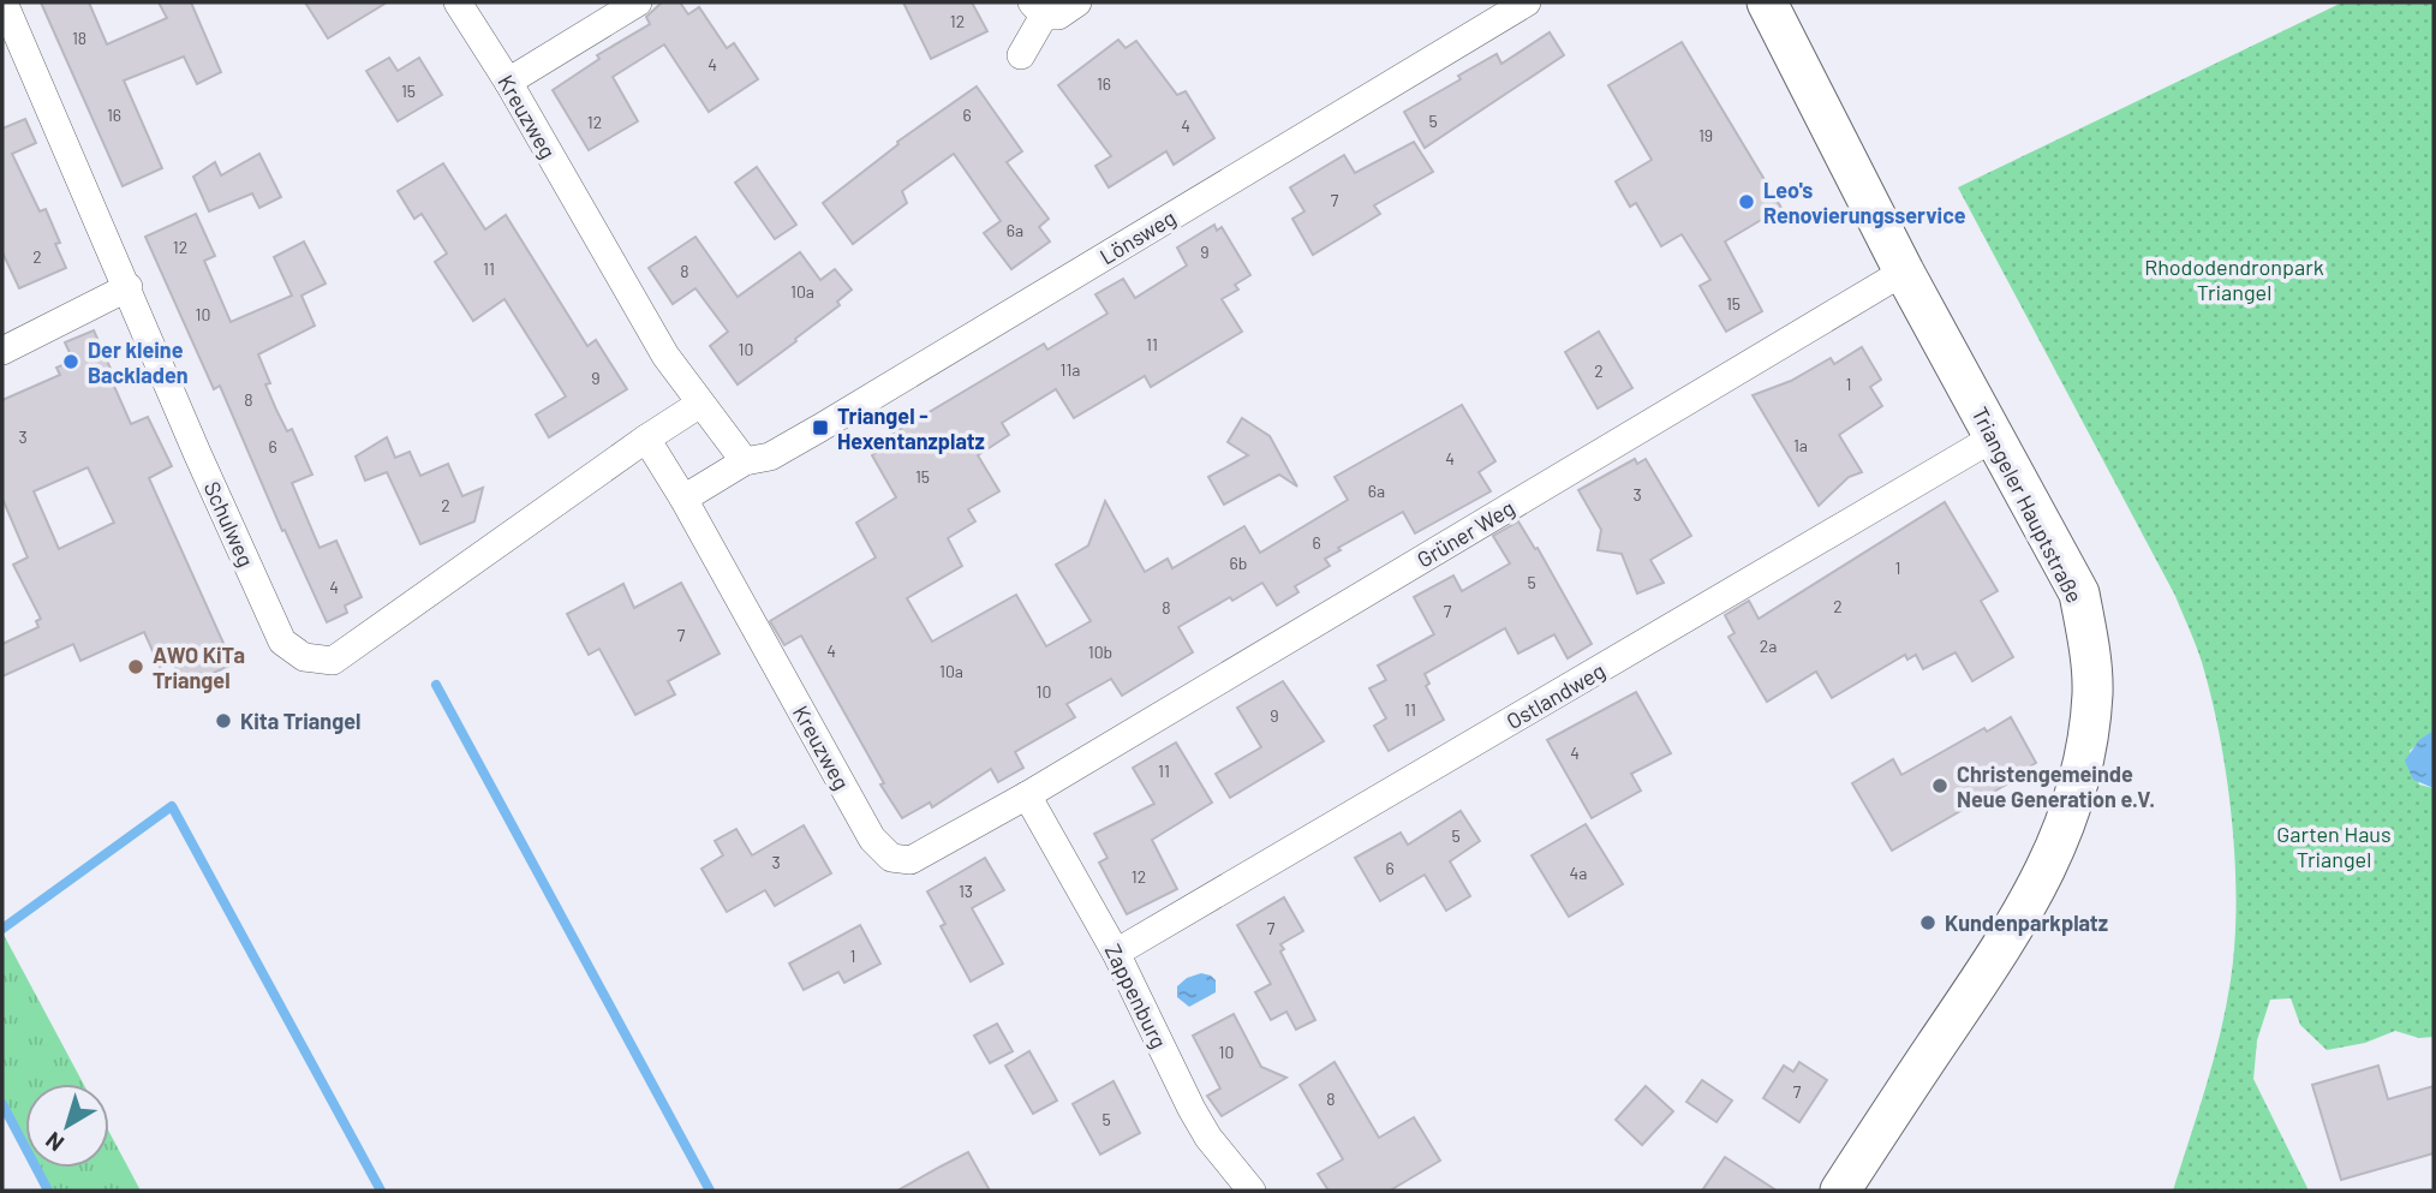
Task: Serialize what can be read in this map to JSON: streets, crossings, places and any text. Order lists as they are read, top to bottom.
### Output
{
  "streets": {
    "street": [
      "Kreuzweg",
      "Lönsweg",
      "Triangeler Hauptstraße",
      "Schulweg",
      "Grüner Weg",
      "Ostlandweg",
      "Zappenburg"
    ]
  },
  "crossings": [
    ["Kreuzweg", "Lönsweg"],
    ["Kreuzweg", "Schulweg"],
    ["Kreuzweg", "Grüner Weg"],
    ["Kreuzweg", "Zappenburg"],
    ["Triangeler Hauptstraße", "Grüner Weg"],
    ["Triangeler Hauptstraße", "Ostlandweg"],
    ["Grüner Weg", "Zappenburg"],
    ["Ostlandweg", "Zappenburg"]
  ],
  "parks": ["Rhododendronpark Triangel", "Garten Haus Triangel"],
  "places": {
    "other": [
      "Leo's Renovierungsservice",
      "Der kleine Backladen",
      "AWO KiTa Triangel",
      "Kita Triangel",
      "Christengemeinde Neue Generation e.V.",
      "Kundenparkplatz"
    ],
    "transit": ["Triangel - Hexentanzplatz"]
  },
  "house_numbers": [
    "12",
    "18",
    "4",
    "16",
    "15",
    "16",
    "6",
    "5",
    "12",
    "4",
    "19",
    "7",
    "6a",
    "12",
    "9",
    "2",
    "11",
    "8",
    "10a",
    "15",
    "10",
    "11",
    "10",
    "11a",
    "2",
    "9",
    "1",
    "8",
    "3",
    "1a",
    "6",
    "4",
    "15",
    "6a",
    "3",
    "2",
    "6",
    "6b",
    "1",
    "5",
    "4",
    "2",
    "8",
    "7",
    "7",
    "2a",
    "4",
    "10b",
    "10a",
    "10",
    "11",
    "9",
    "4",
    "11",
    "5",
    "3",
    "6",
    "4a",
    "12",
    "13",
    "7",
    "1",
    "10",
    "7",
    "8",
    "5"
  ],
  "north": "bottom left"
}
